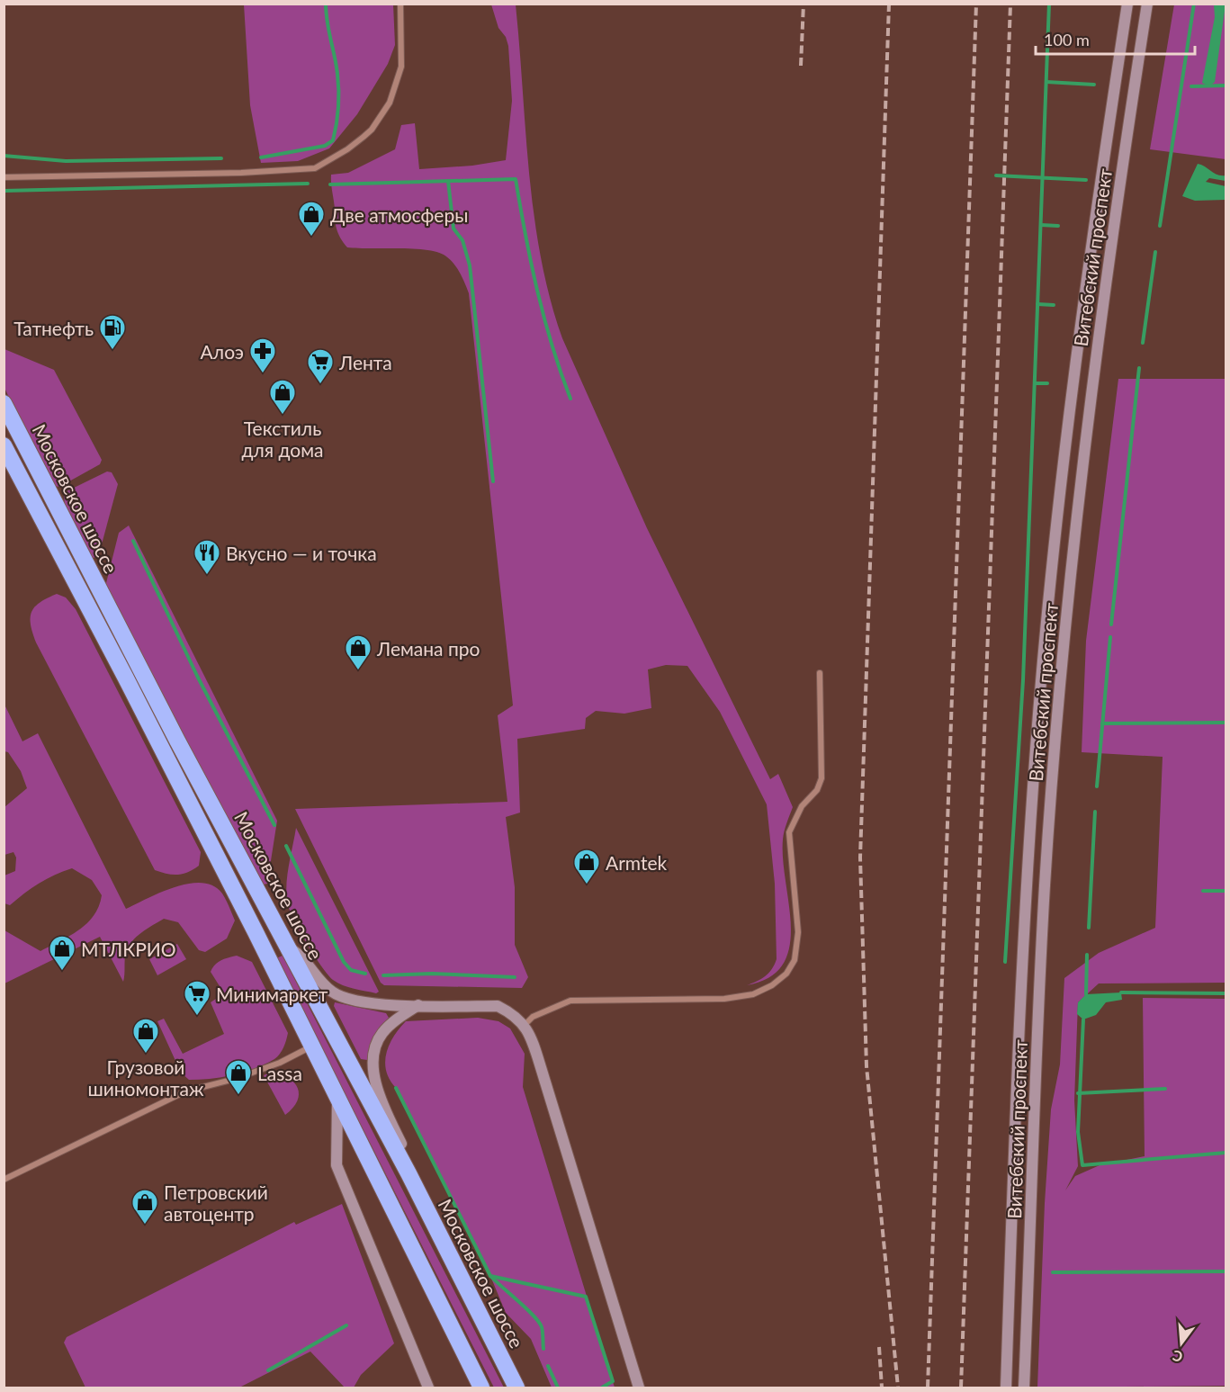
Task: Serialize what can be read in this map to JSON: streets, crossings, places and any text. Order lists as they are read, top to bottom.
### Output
{
  "streets": {
    "highway": ["Московское шоссе"],
    "main road": ["Витебский проспект"]
  },
  "places": {
    "shop": [
      "Две атмосферы",
      "Текстиль для дома",
      "Лемана про",
      "Armtek",
      "МТЛКРИО",
      "Грузовой шиномонтаж",
      "Lassa",
      "Петровский автоцентр"
    ],
    "fuel station": ["Татнефть"],
    "pharmacy": ["Алоэ"],
    "supermarket": ["Лента", "Минимаркет"],
    "restaurant": ["Вкусно — и точка"]
  },
  "scale_bar": "100 m",
  "north": "bottom"
}
